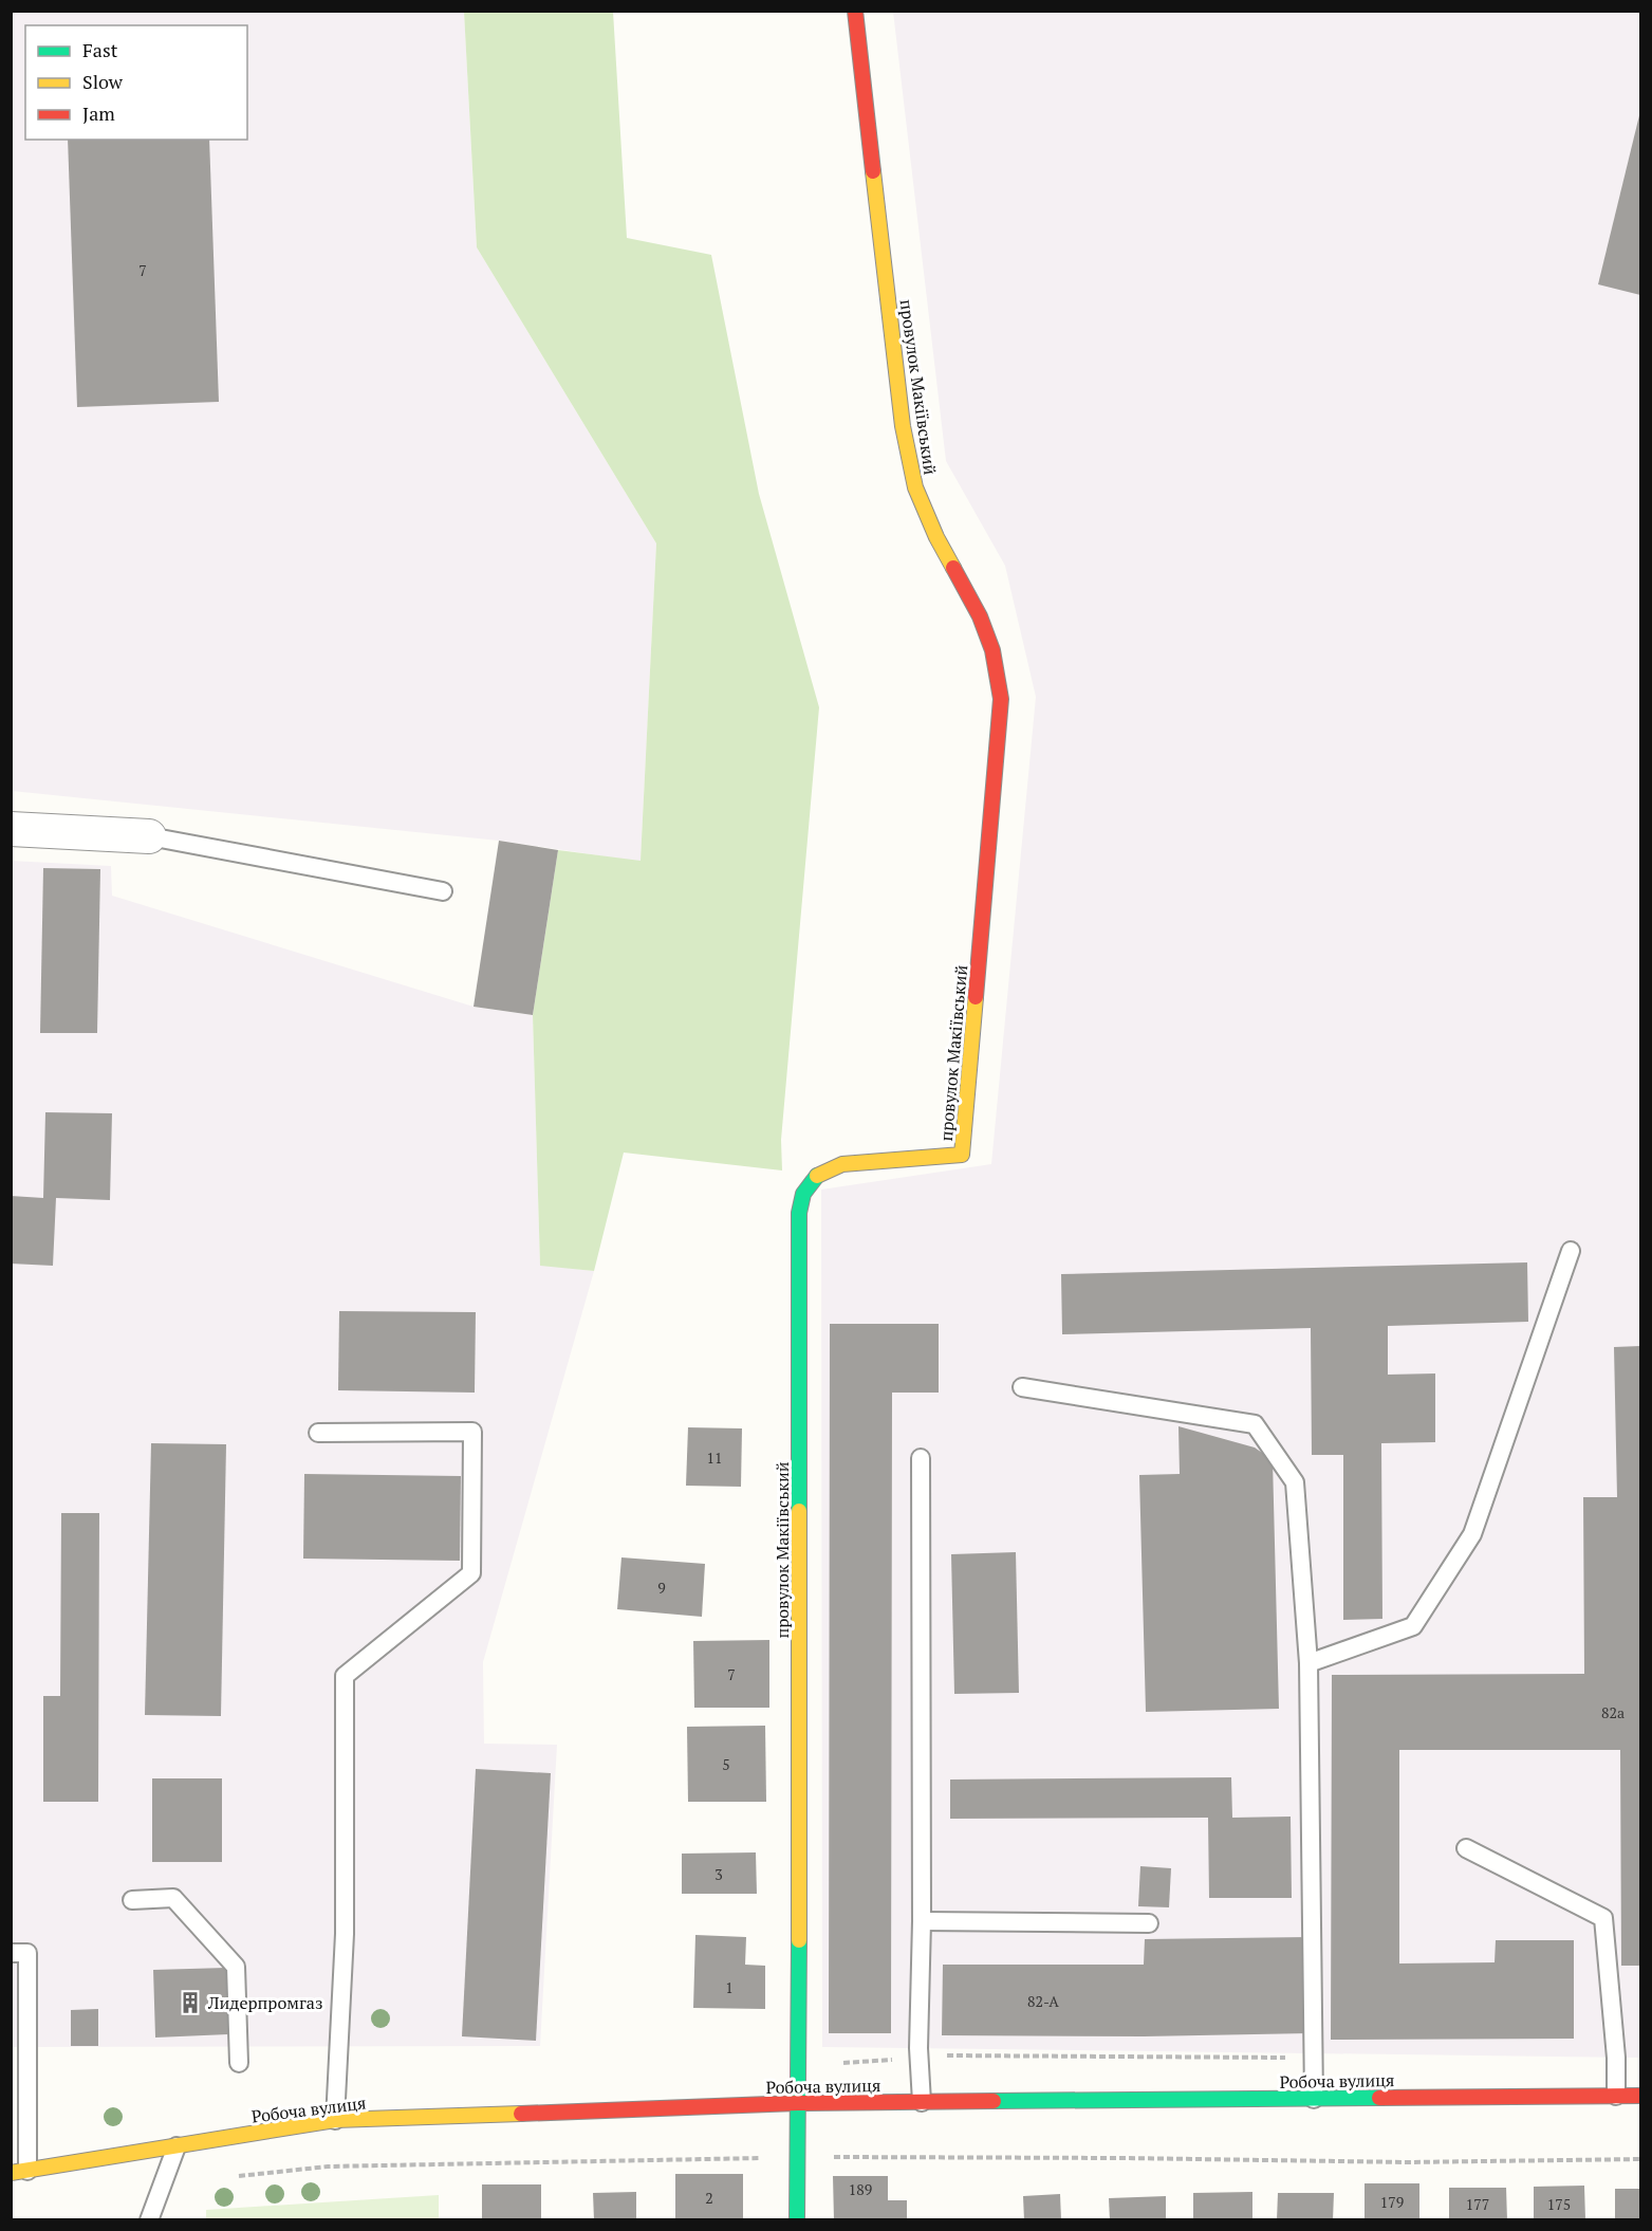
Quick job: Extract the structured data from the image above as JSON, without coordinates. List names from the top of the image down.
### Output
{
  "streets": {
    "street": ["провулок Макіївський", "Робоча вулиця"]
  },
  "crossings": [
    ["провулок Макіївський", "Робоча вулиця"]
  ],
  "places": {
    "building": ["Лидерпромгаз"]
  },
  "house_numbers": [
    "7",
    "11",
    "9",
    "7",
    "82а",
    "5",
    "3",
    "1",
    "82-А",
    "189",
    "2",
    "179",
    "177",
    "175"
  ],
  "legend": ["Fast", "Slow", "Jam"]
}
